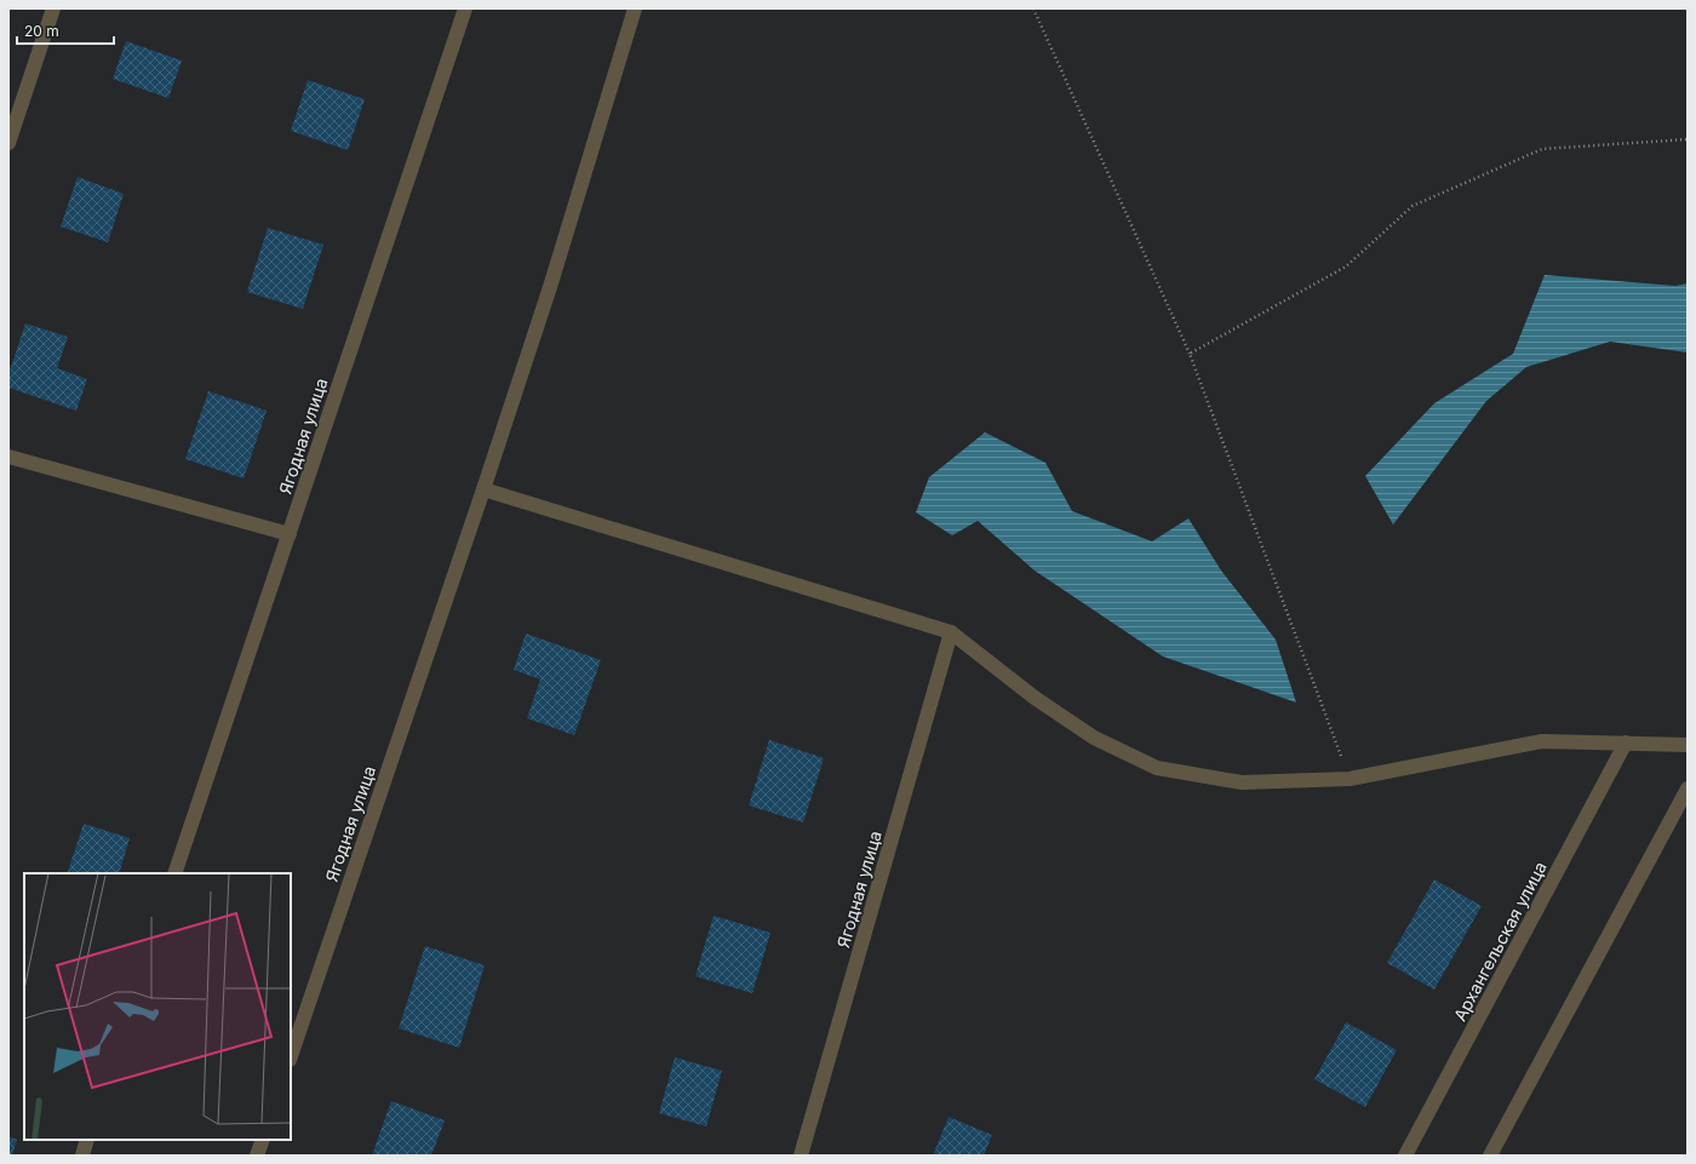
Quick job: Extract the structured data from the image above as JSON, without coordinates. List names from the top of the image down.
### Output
{
  "streets": {
    "street": ["Ягодная улица", "Архангельская улица"]
  },
  "scale_bar": "20 m"
}
